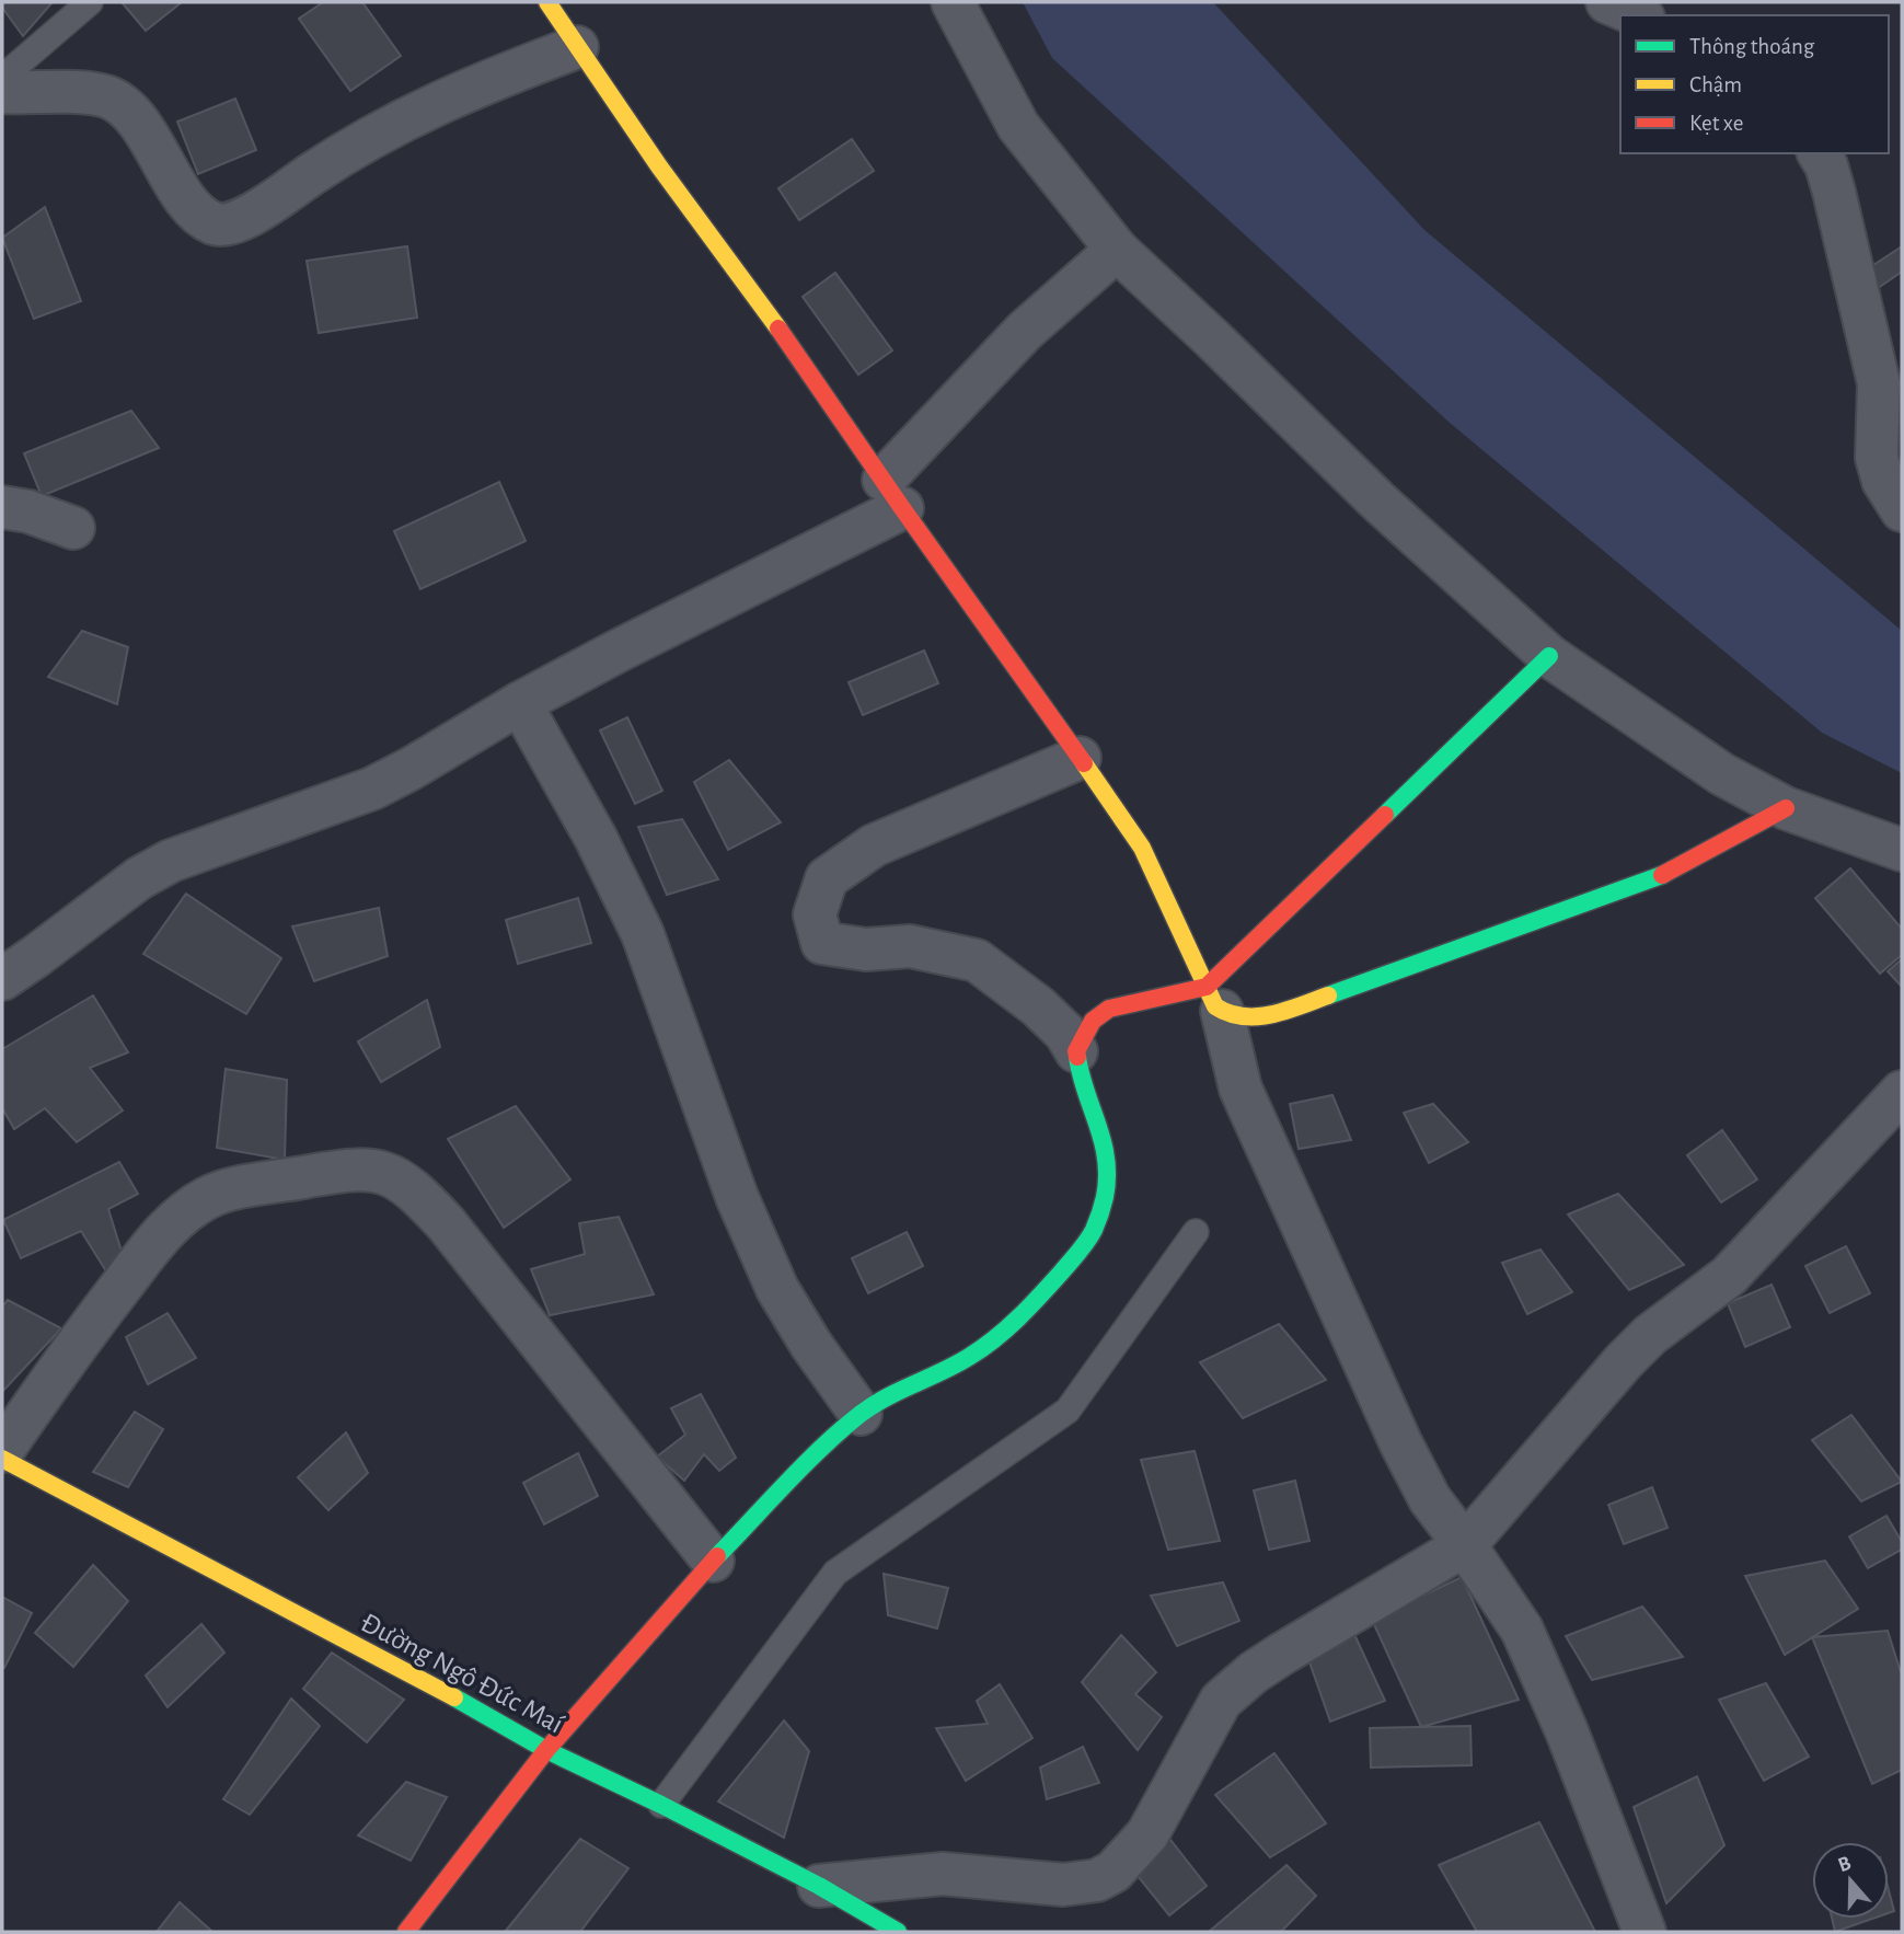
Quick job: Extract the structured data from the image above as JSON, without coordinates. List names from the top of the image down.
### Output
{
  "streets": {
    "street": ["Đường Ngô Đức Maí"]
  },
  "legend": ["Thông thoáng", "Chậm", "Kẹt xe"],
  "north": "top"
}
